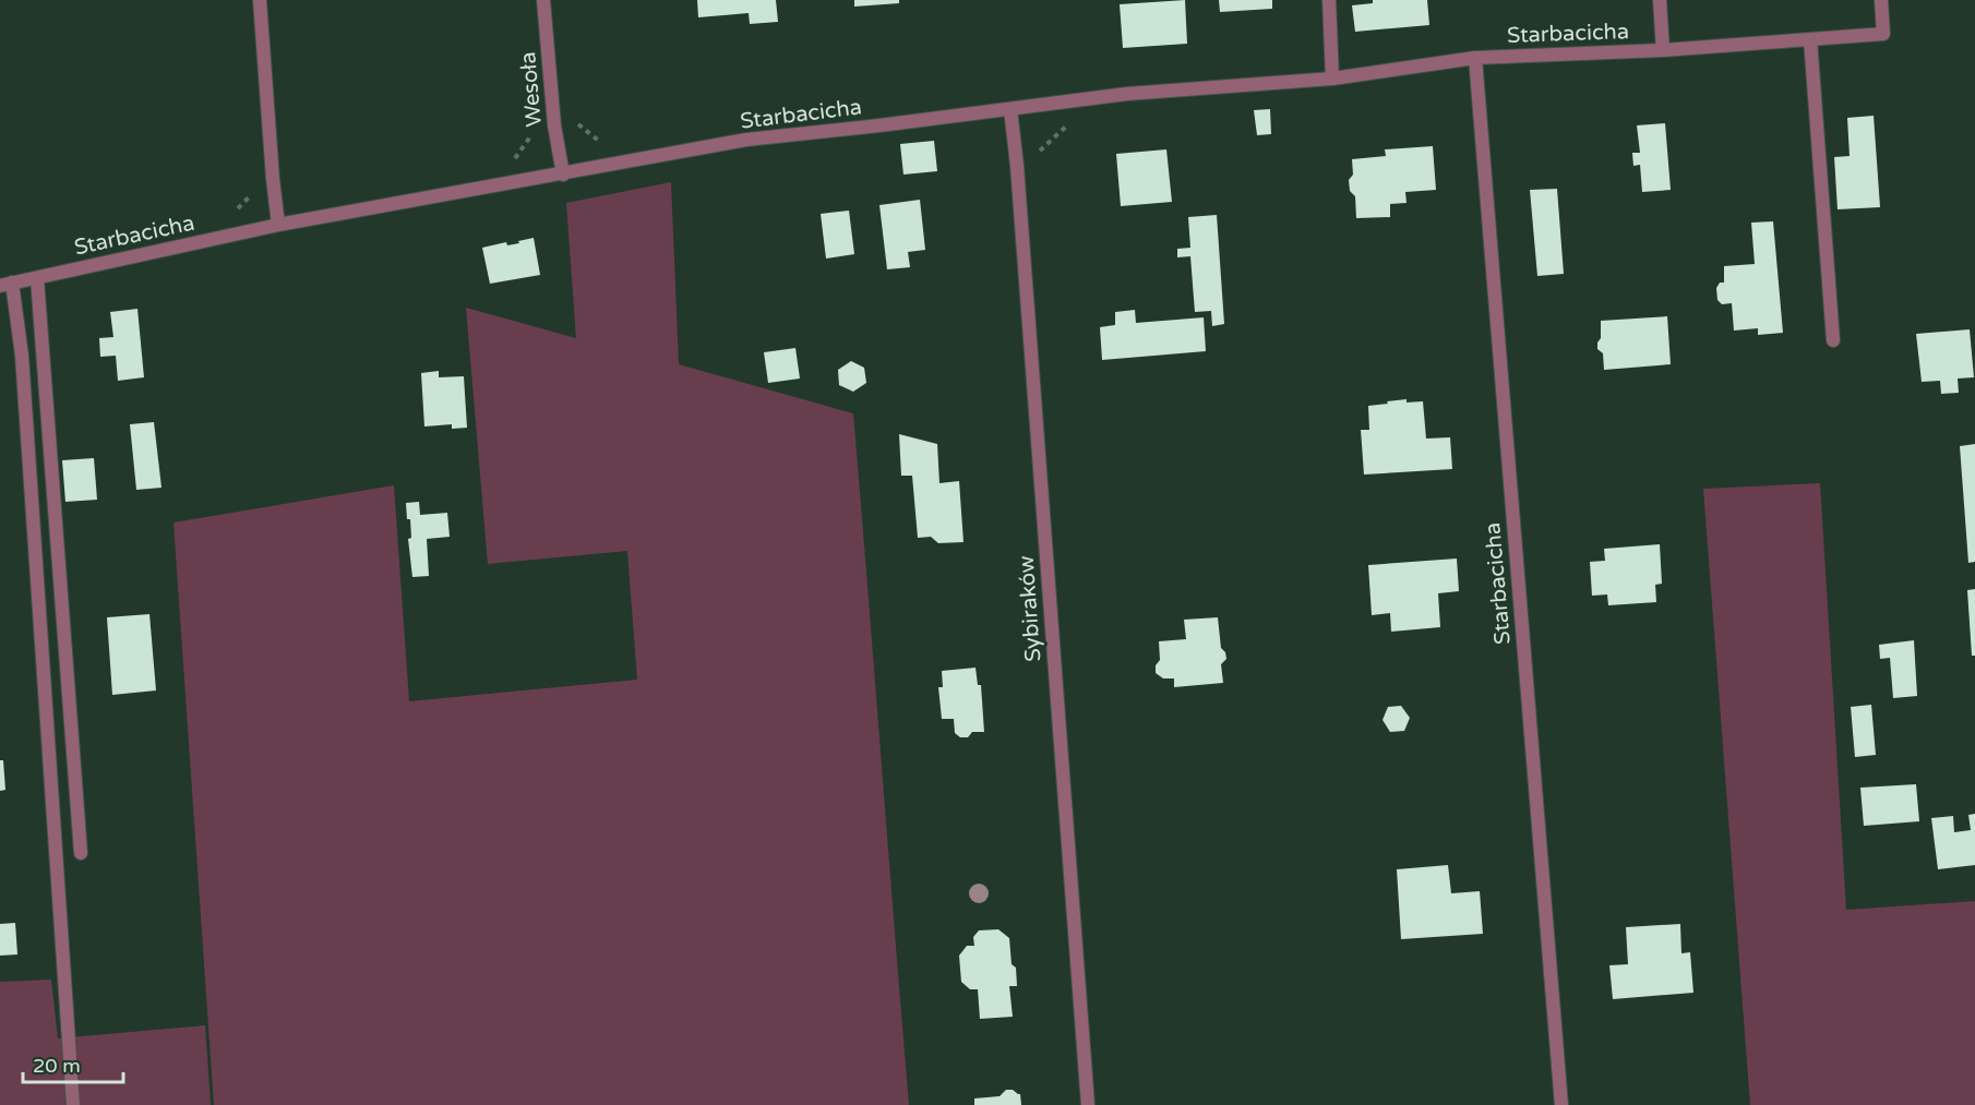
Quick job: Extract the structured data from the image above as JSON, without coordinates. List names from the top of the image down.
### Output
{
  "streets": {
    "street": ["Starbacicha", "Wesoła", "Sybiraków"]
  },
  "crossings": [
    ["Starbacicha", "Wesoła"],
    ["Starbacicha", "Sybiraków"]
  ],
  "scale_bar": "20 m"
}
